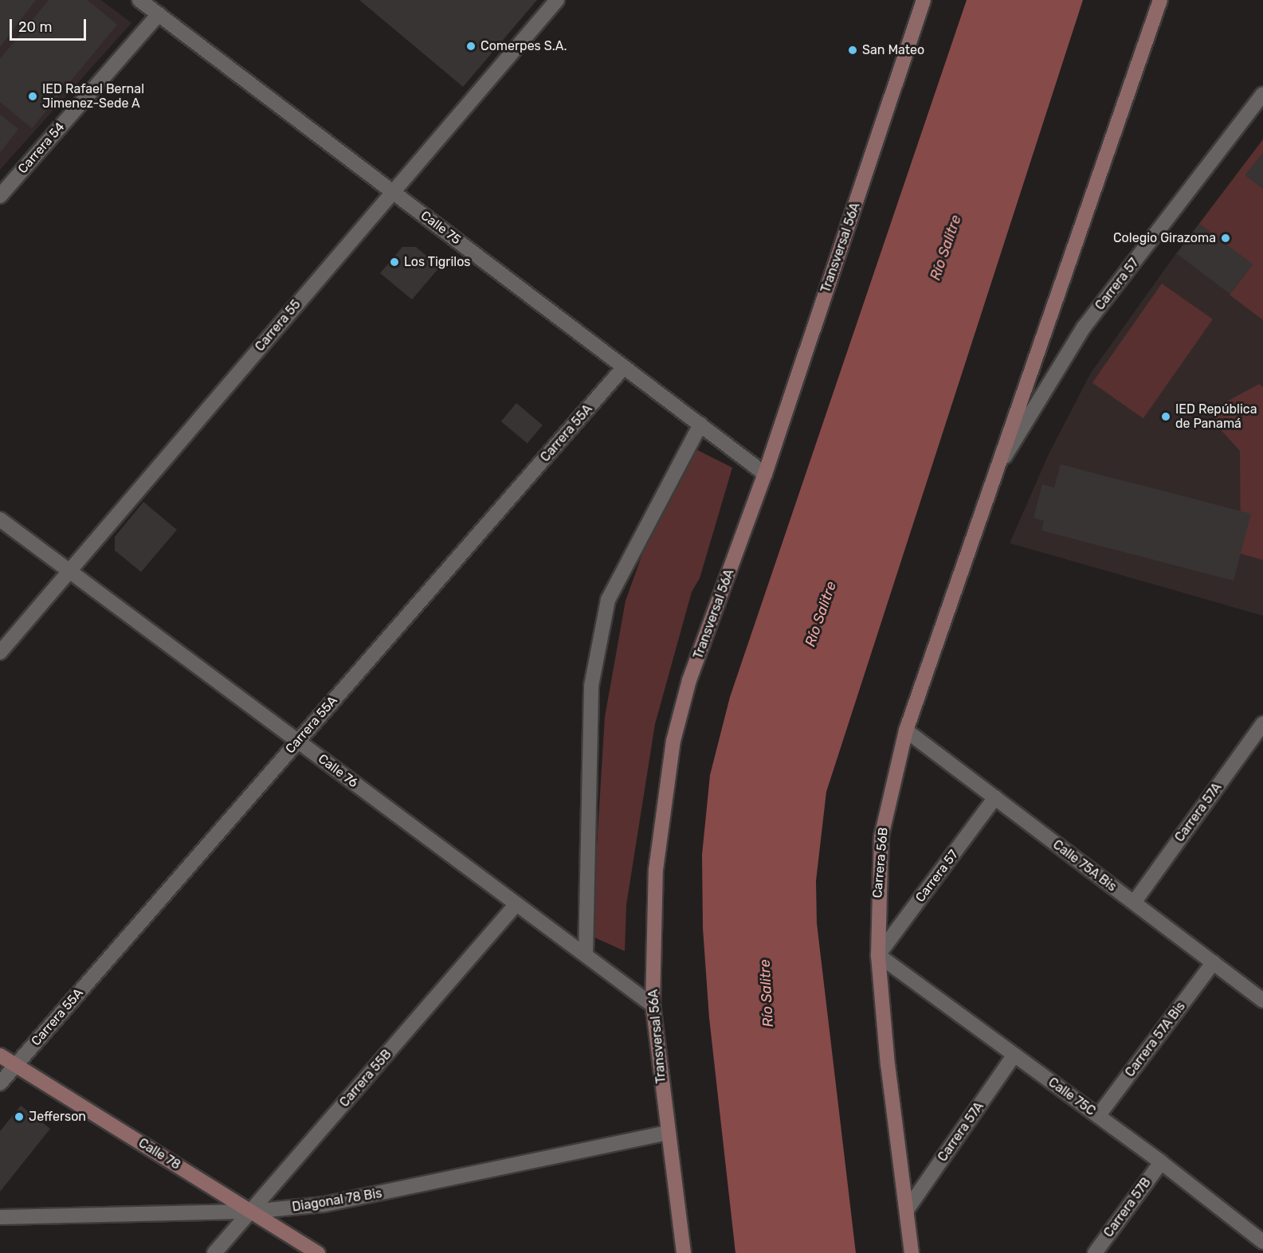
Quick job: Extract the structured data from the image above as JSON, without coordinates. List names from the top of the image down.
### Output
{
  "streets": {
    "main road": ["Transversal 56A", "Carrera 56B", "Calle 78"],
    "street": [
      "Carrera 54",
      "Calle 75",
      "Carrera 57",
      "Carrera 55",
      "Carrera 55A",
      "Calle 76",
      "Carrera 57A",
      "Calle 75A Bis",
      "Carrera 57A Bis",
      "Carrera 55B",
      "Calle 75C",
      "Diagonal 78 Bis",
      "Carrera 57B"
    ]
  },
  "crossings": [
    ["Carrera 54", "Calle 75"],
    ["Calle 75", "Transversal 56A"],
    ["Calle 75", "Carrera 55"],
    ["Calle 75", "Carrera 55A"],
    ["Transversal 56A", "Calle 76"],
    ["Transversal 56A", "Diagonal 78 Bis"],
    ["Carrera 57", "Carrera 56B"],
    ["Carrera 57", "Calle 75A Bis"],
    ["Carrera 57", "Calle 75C"],
    ["Carrera 55", "Calle 76"],
    ["Carrera 55A", "Calle 76"],
    ["Carrera 55A", "Calle 78"],
    ["Calle 76", "Carrera 55B"],
    ["Carrera 57A", "Carrera 56B"],
    ["Carrera 57A", "Calle 75A Bis"],
    ["Carrera 57A", "Calle 75C"],
    ["Carrera 56B", "Calle 75A Bis"],
    ["Carrera 56B", "Calle 75C"],
    ["Calle 75A Bis", "Carrera 57A Bis"],
    ["Carrera 57A Bis", "Calle 75C"],
    ["Carrera 55B", "Calle 78"],
    ["Carrera 55B", "Diagonal 78 Bis"],
    ["Calle 75C", "Carrera 57B"],
    ["Calle 78", "Diagonal 78 Bis"]
  ],
  "water": ["Río Salitre"],
  "places": [
    "Comerpes S.A.",
    "San Mateo",
    "IED Rafael Bernal Jimenez-Sede A",
    "Colegio Girazoma",
    "Los Tigrilos",
    "IED República de Panamá",
    "Jefferson"
  ],
  "scale_bar": "20 m"
}
